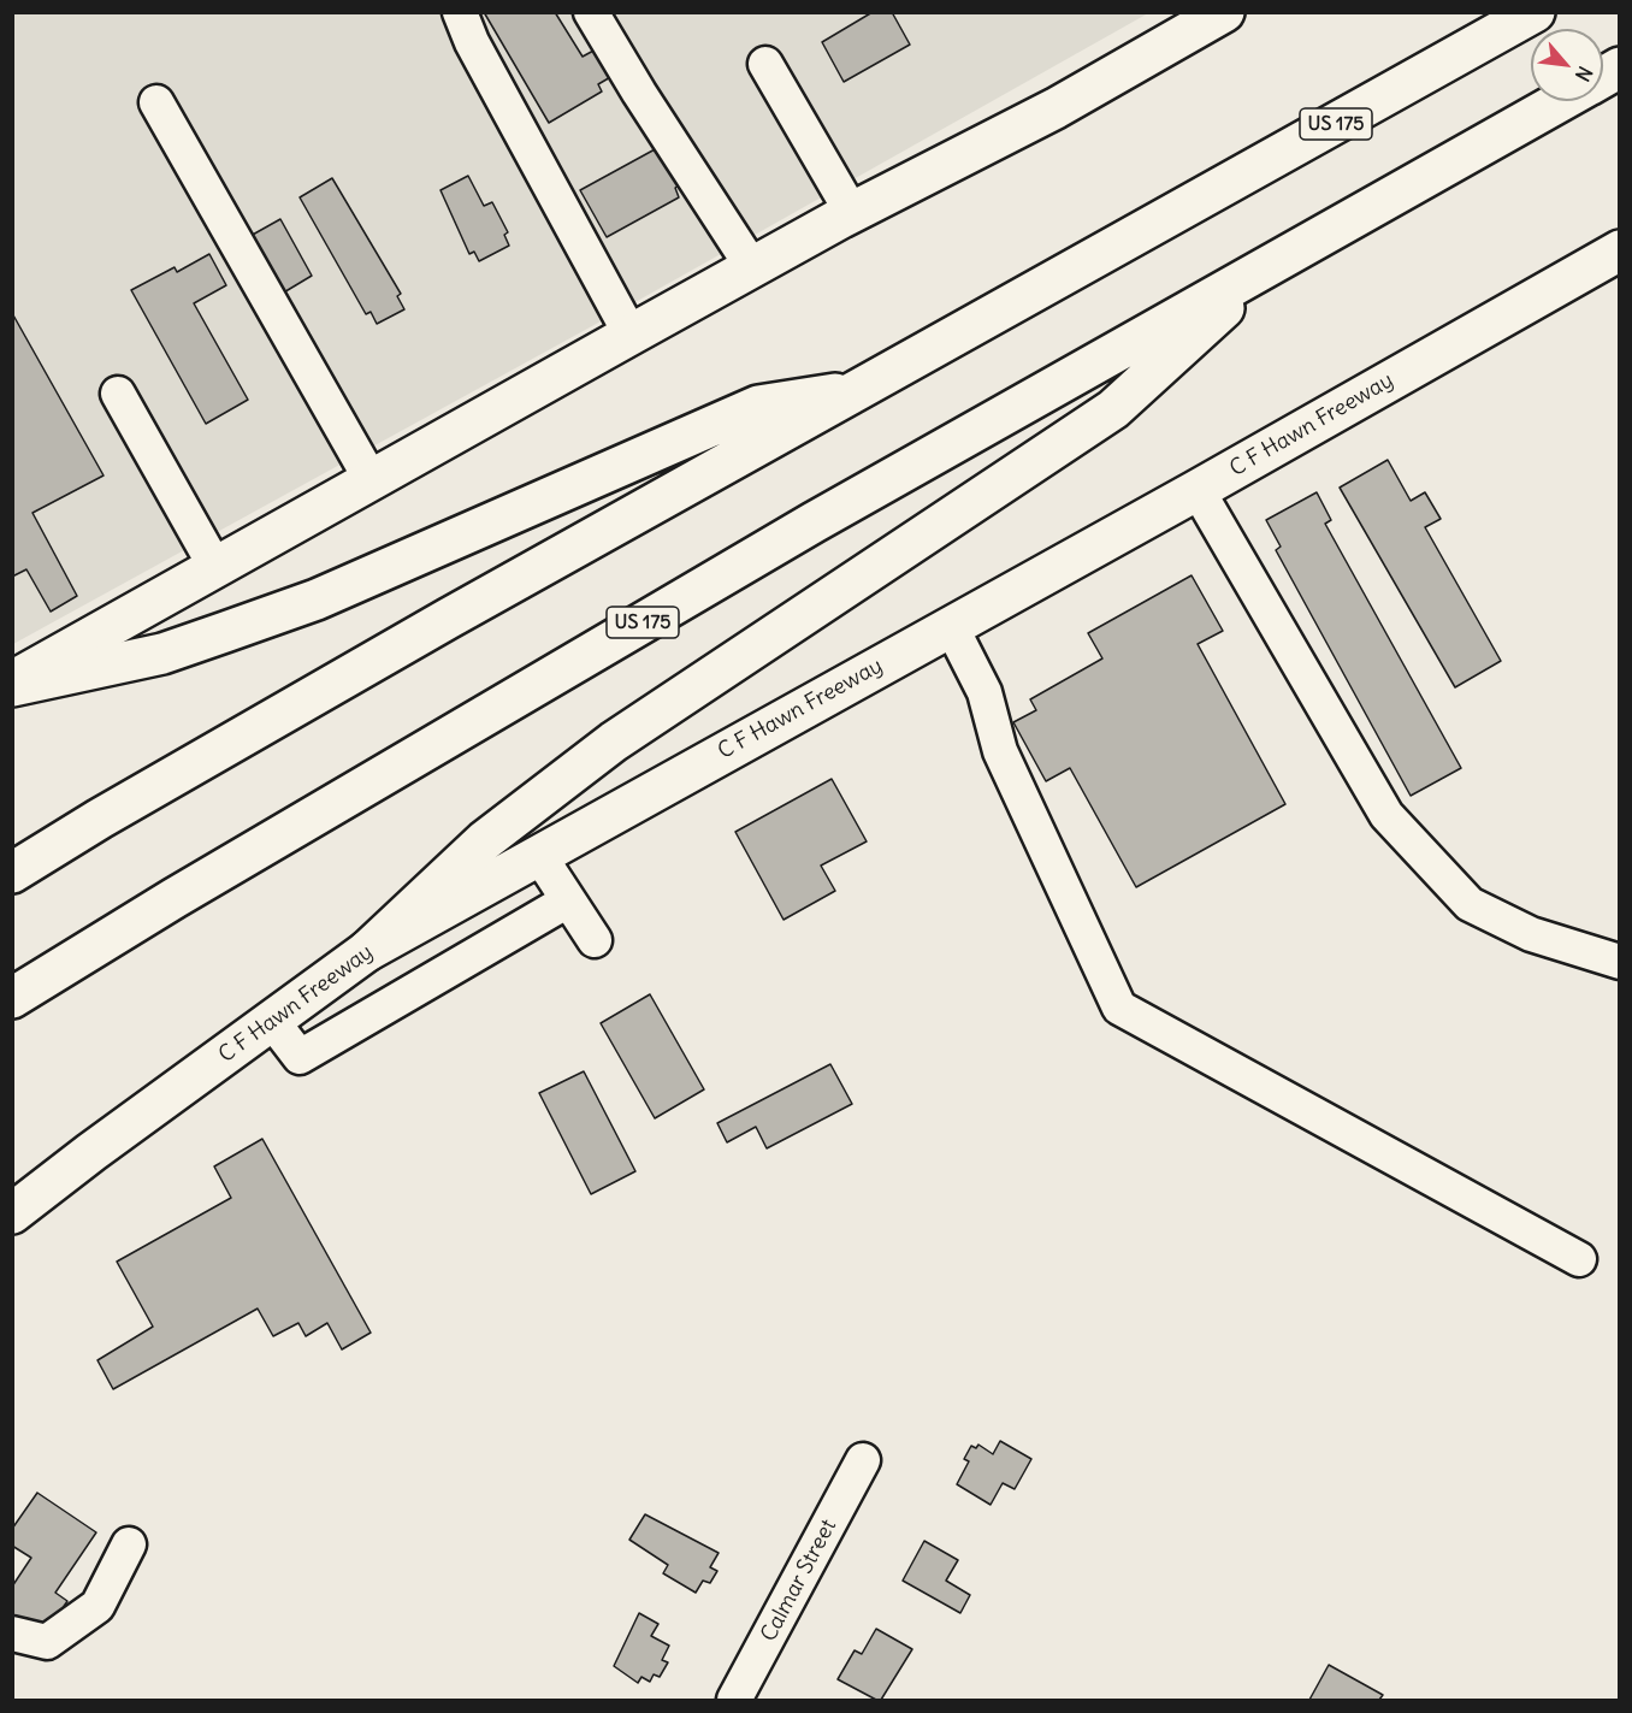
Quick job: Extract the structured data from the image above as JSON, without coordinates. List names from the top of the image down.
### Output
{
  "streets": {
    "main road": ["US 175", "C F Hawn Freeway"],
    "street": ["Calmar Street"]
  },
  "north": "bottom right"
}
